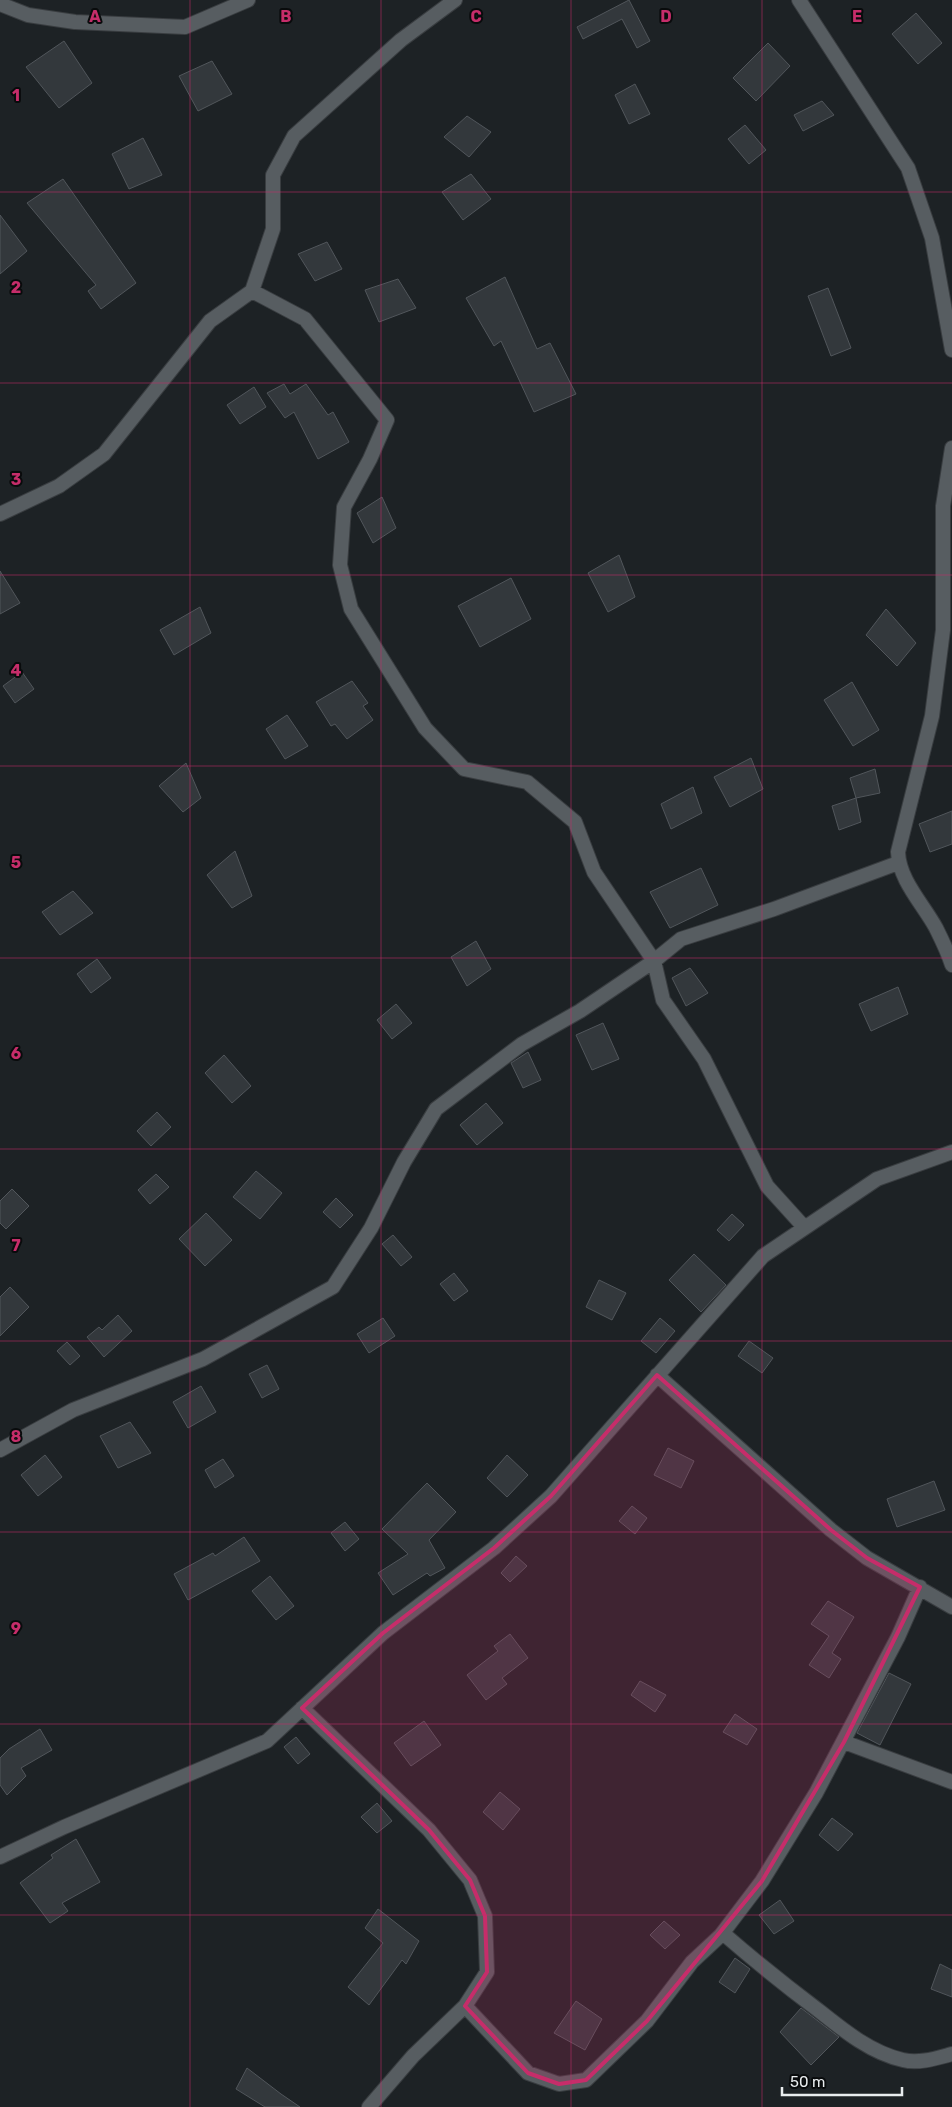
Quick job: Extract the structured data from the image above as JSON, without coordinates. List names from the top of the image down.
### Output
{
  "scale_bar": "50 m",
  "grid": {
    "columns": [
      "A",
      "B",
      "C",
      "D",
      "E"
    ],
    "rows": [
      "1",
      "2",
      "3",
      "4",
      "5",
      "6",
      "7",
      "8",
      "9"
    ]
  }
}
